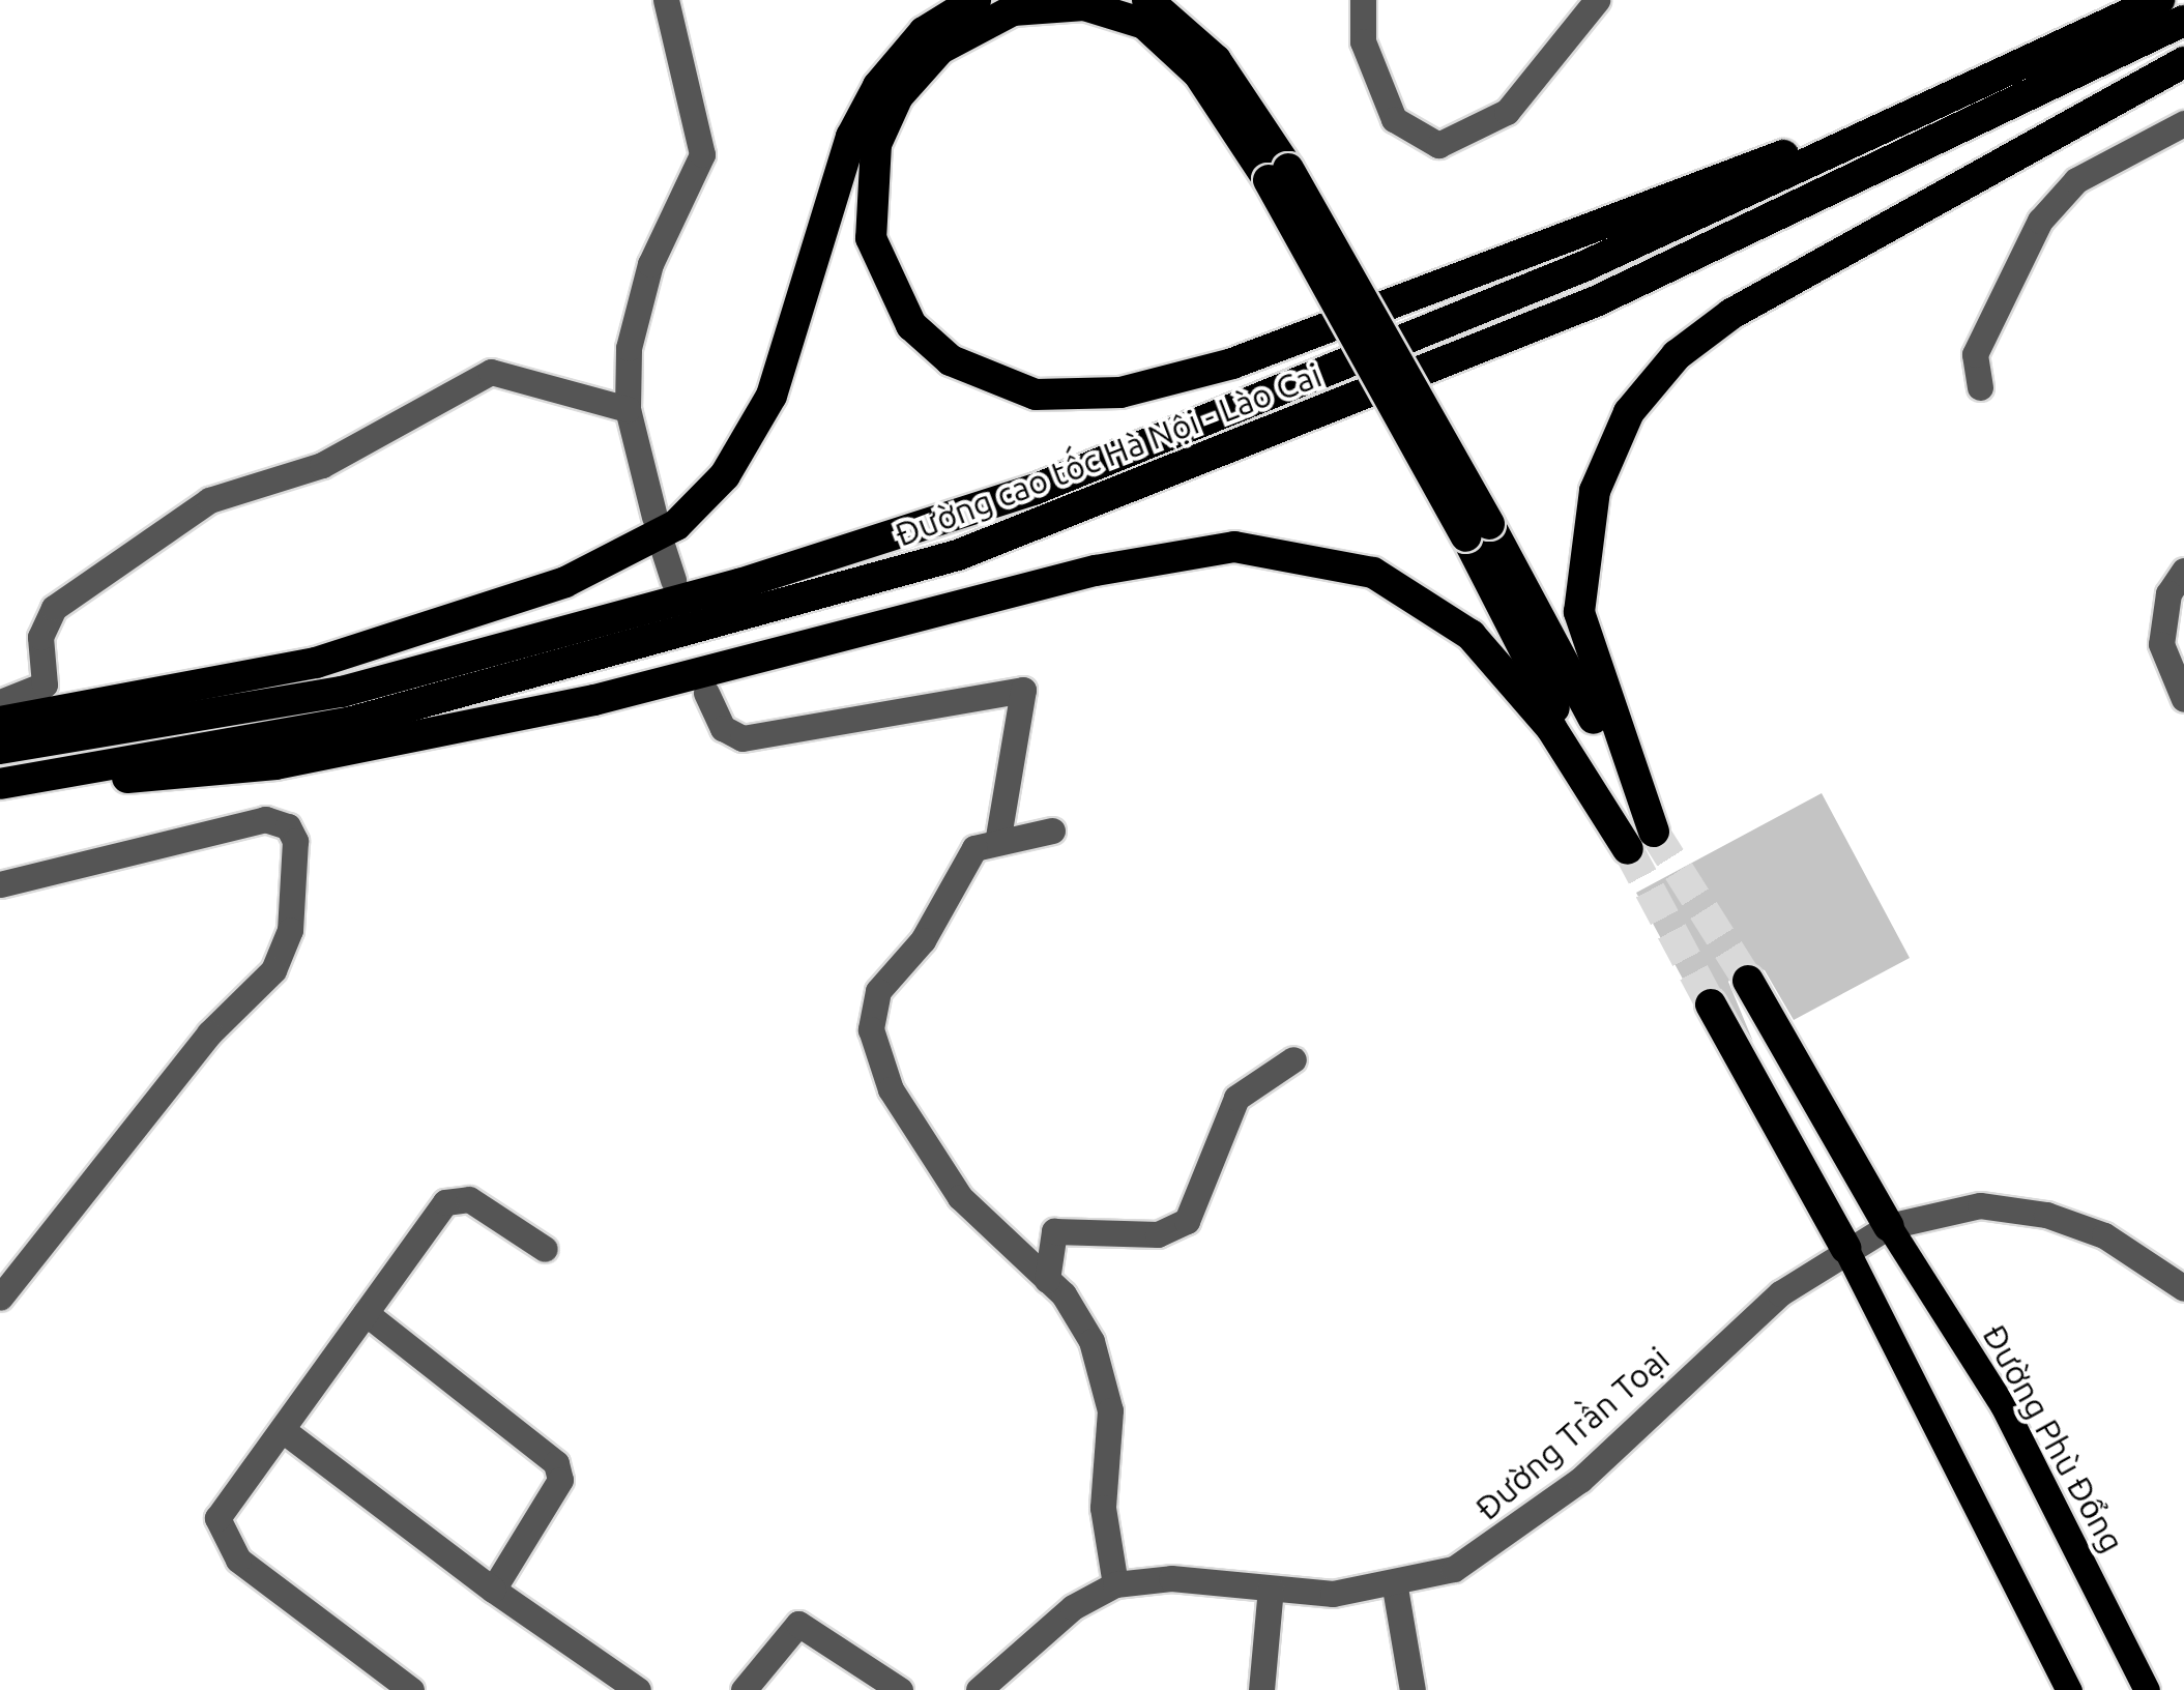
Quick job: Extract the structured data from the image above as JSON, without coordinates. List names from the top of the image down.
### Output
{
  "streets": {
    "highway": ["Đường cao tốc Hà Nội - Lào Cai"],
    "main road": ["Đường Phù Đổng"],
    "street": ["Đường Trần Toại"]
  },
  "crossings": [
    ["Đường Trần Toại", "Đường Phù Đổng"]
  ]
}
